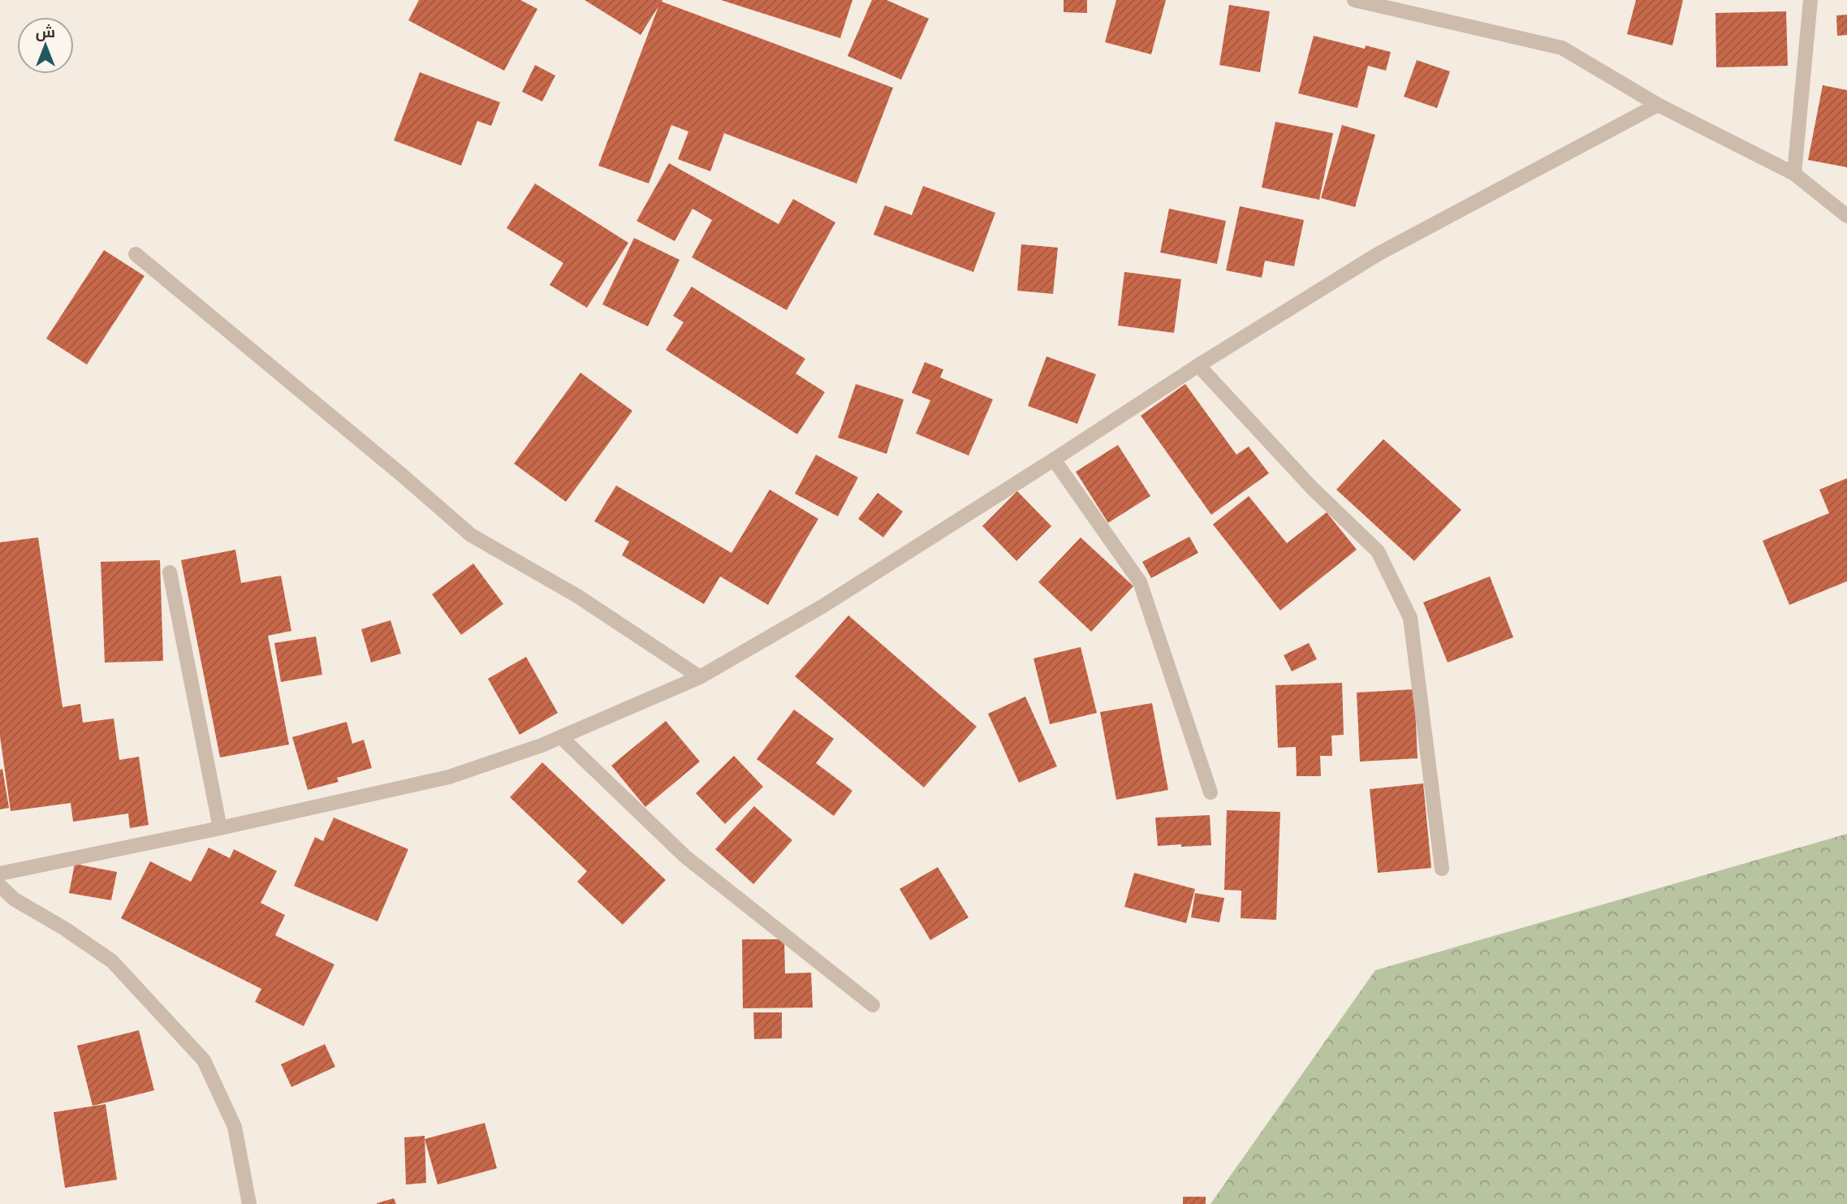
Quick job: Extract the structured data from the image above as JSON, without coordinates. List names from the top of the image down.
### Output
{
  "north": "top"
}
